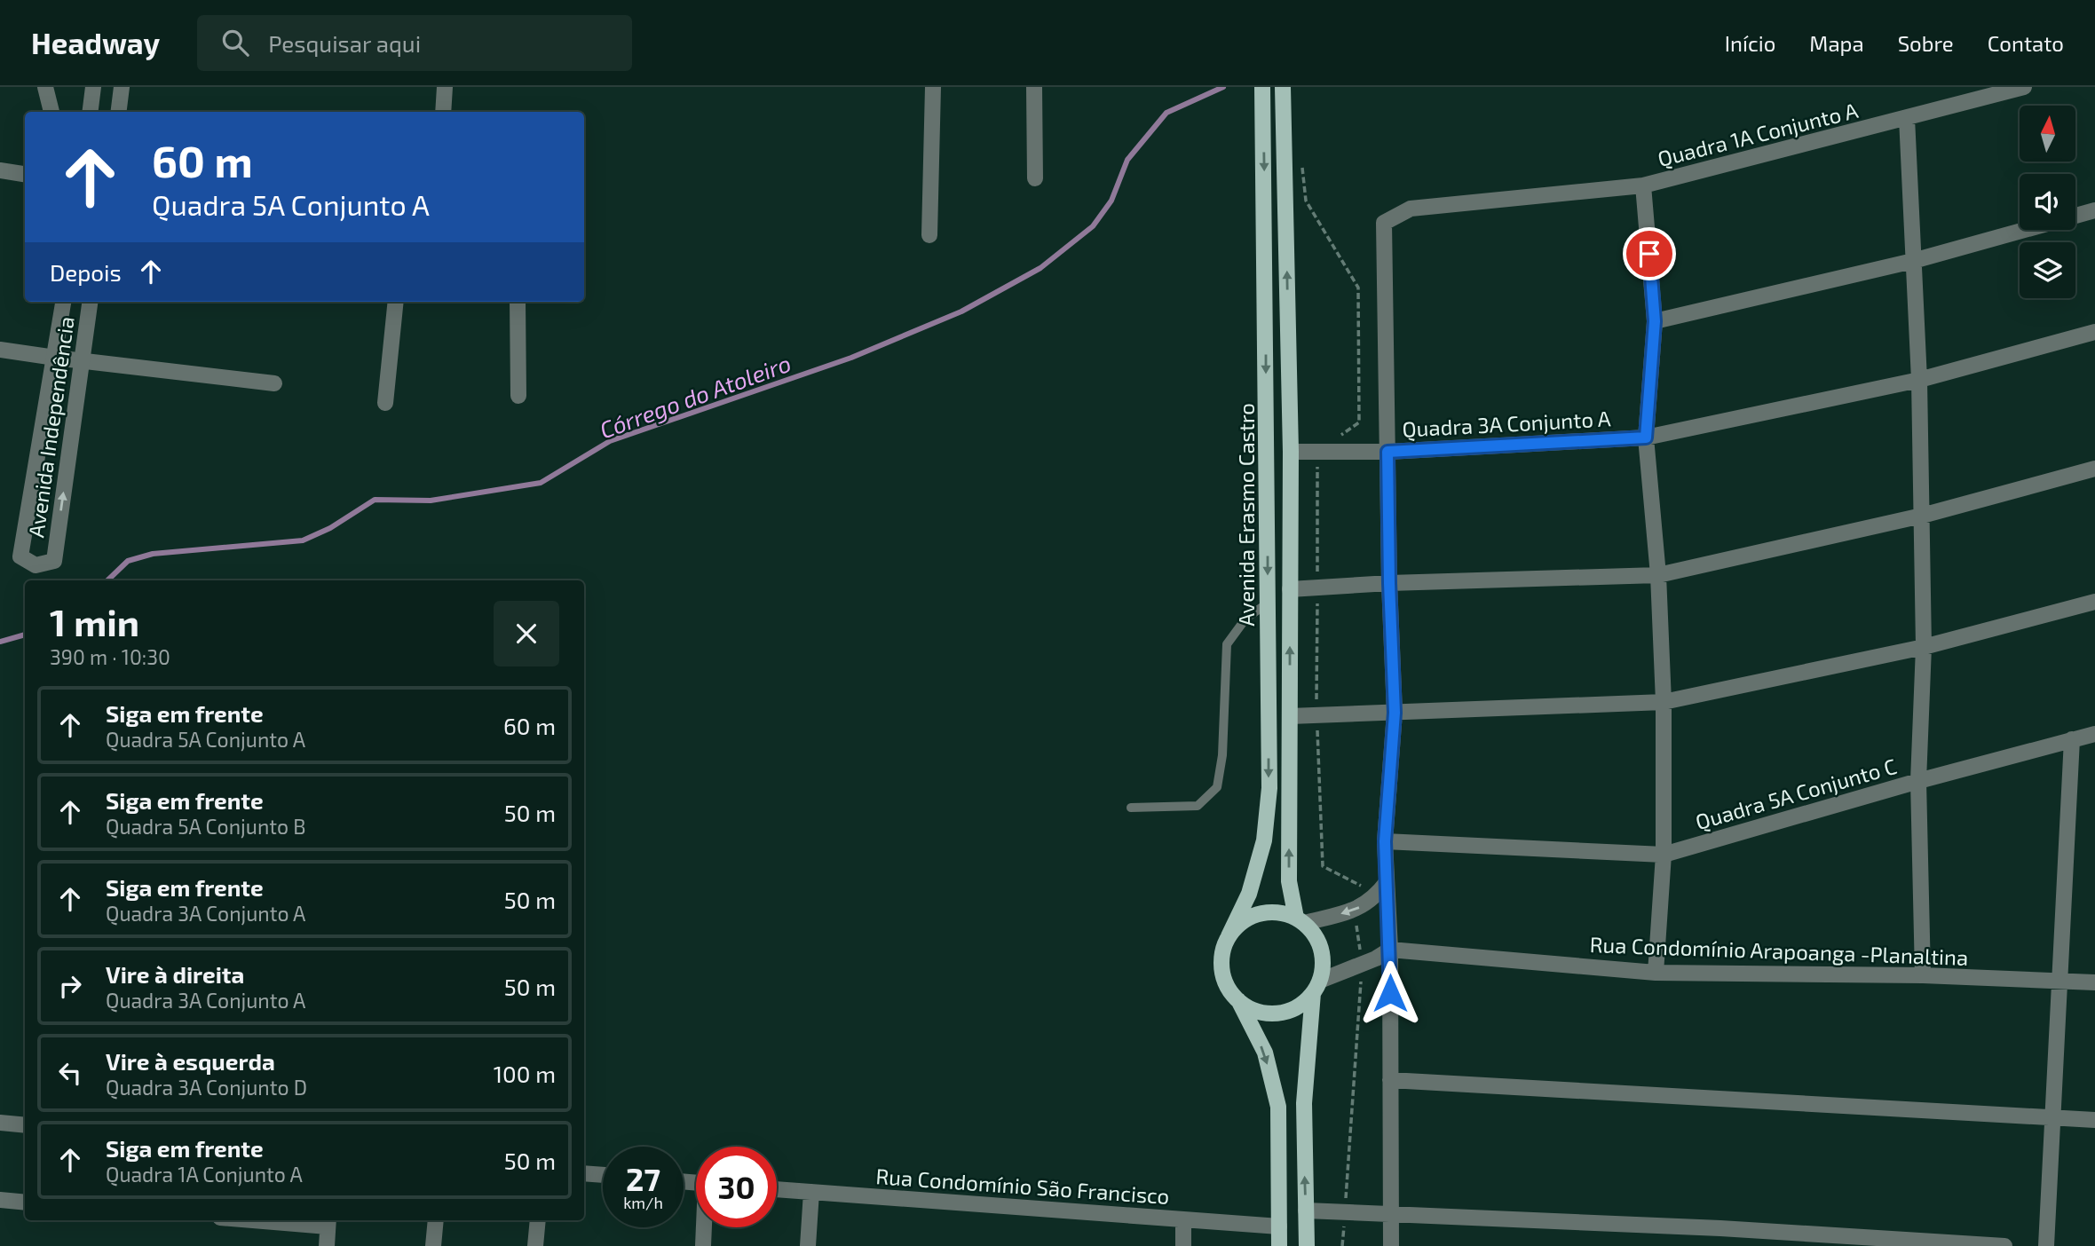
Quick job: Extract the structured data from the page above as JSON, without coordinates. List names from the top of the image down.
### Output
{
  "streets": {
    "main road": ["Avenida Erasmo Castro"],
    "street": [
      "Quadra 1A Conjunto A",
      "Quadra 3A Conjunto A",
      "Avenida Independência",
      "Quadra 5A Conjunto C",
      "Rua Condomínio Arapoanga -Planaltina",
      "Rua Condomínio São Francisco"
    ]
  },
  "crossings": [
    ["Quadra 1A Conjunto A", "Quadra 3A Conjunto A"],
    ["Quadra 1A Conjunto A", "Quadra 5A Conjunto C"],
    ["Quadra 1A Conjunto A", "Rua Condomínio Arapoanga -Planaltina"],
    ["Quadra 3A Conjunto A", "Quadra 5A Conjunto C"],
    ["Quadra 3A Conjunto A", "Rua Condomínio Arapoanga -Planaltina"]
  ],
  "water": ["Córrego do Atoleiro"],
  "north": "top",
  "page": {
    "header": "Headway",
    "search": "Pesquisar aqui",
    "nav": [
      "Início",
      "Mapa",
      "Sobre",
      "Contato"
    ],
    "turn": ["60 m", "Quadra 5A Conjunto A"],
    "then": "Depois",
    "heading": ["1 min", "390 m · 10:30"],
    "list": [
      {
        "name": "Siga em frente",
        "note": "Quadra 5A Conjunto A",
        "value": "60 m"
      },
      {
        "name": "Siga em frente",
        "note": "Quadra 5A Conjunto B",
        "value": "50 m"
      },
      {
        "name": "Siga em frente",
        "note": "Quadra 3A Conjunto A",
        "value": "50 m"
      },
      {
        "name": "Vire à direita",
        "note": "Quadra 3A Conjunto A",
        "value": "50 m"
      },
      {
        "name": "Vire à esquerda",
        "note": "Quadra 3A Conjunto D",
        "value": "100 m"
      },
      {
        "name": "Siga em frente",
        "note": "Quadra 1A Conjunto A",
        "value": "50 m"
      }
    ],
    "speed": "27 km/h",
    "limit": "30"
  }
}
